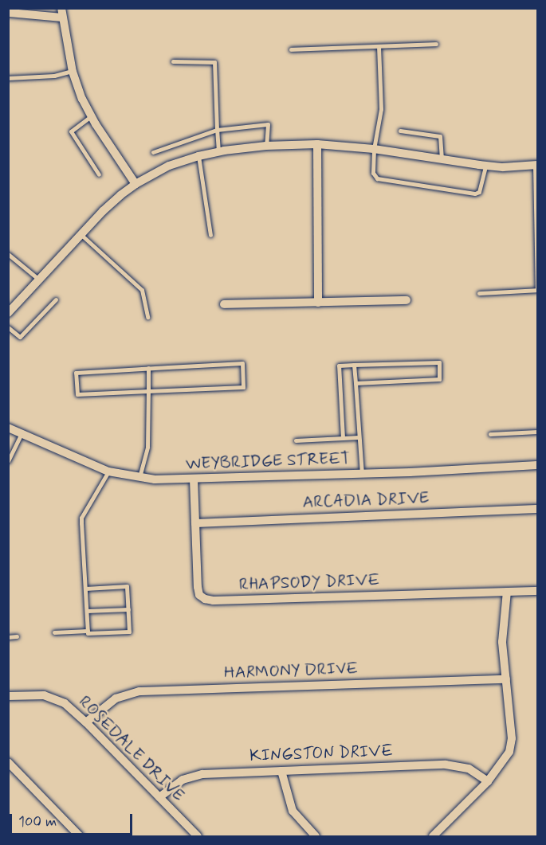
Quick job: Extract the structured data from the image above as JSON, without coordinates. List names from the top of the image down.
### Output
{
  "streets": {
    "street": [
      "WEYBRIDGE STREET",
      "ARCADIA DRIVE",
      "RHAPSODY DRIVE",
      "HARMONY DRIVE",
      "ROSEDALE DRIVE",
      "KINGSTON DRIVE"
    ]
  },
  "crossings": [
    ["WEYBRIDGE STREET", "RHAPSODY DRIVE"],
    ["ARCADIA DRIVE", "RHAPSODY DRIVE"],
    ["HARMONY DRIVE", "ROSEDALE DRIVE"],
    ["ROSEDALE DRIVE", "KINGSTON DRIVE"]
  ],
  "scale_bar": "100 m"
}
